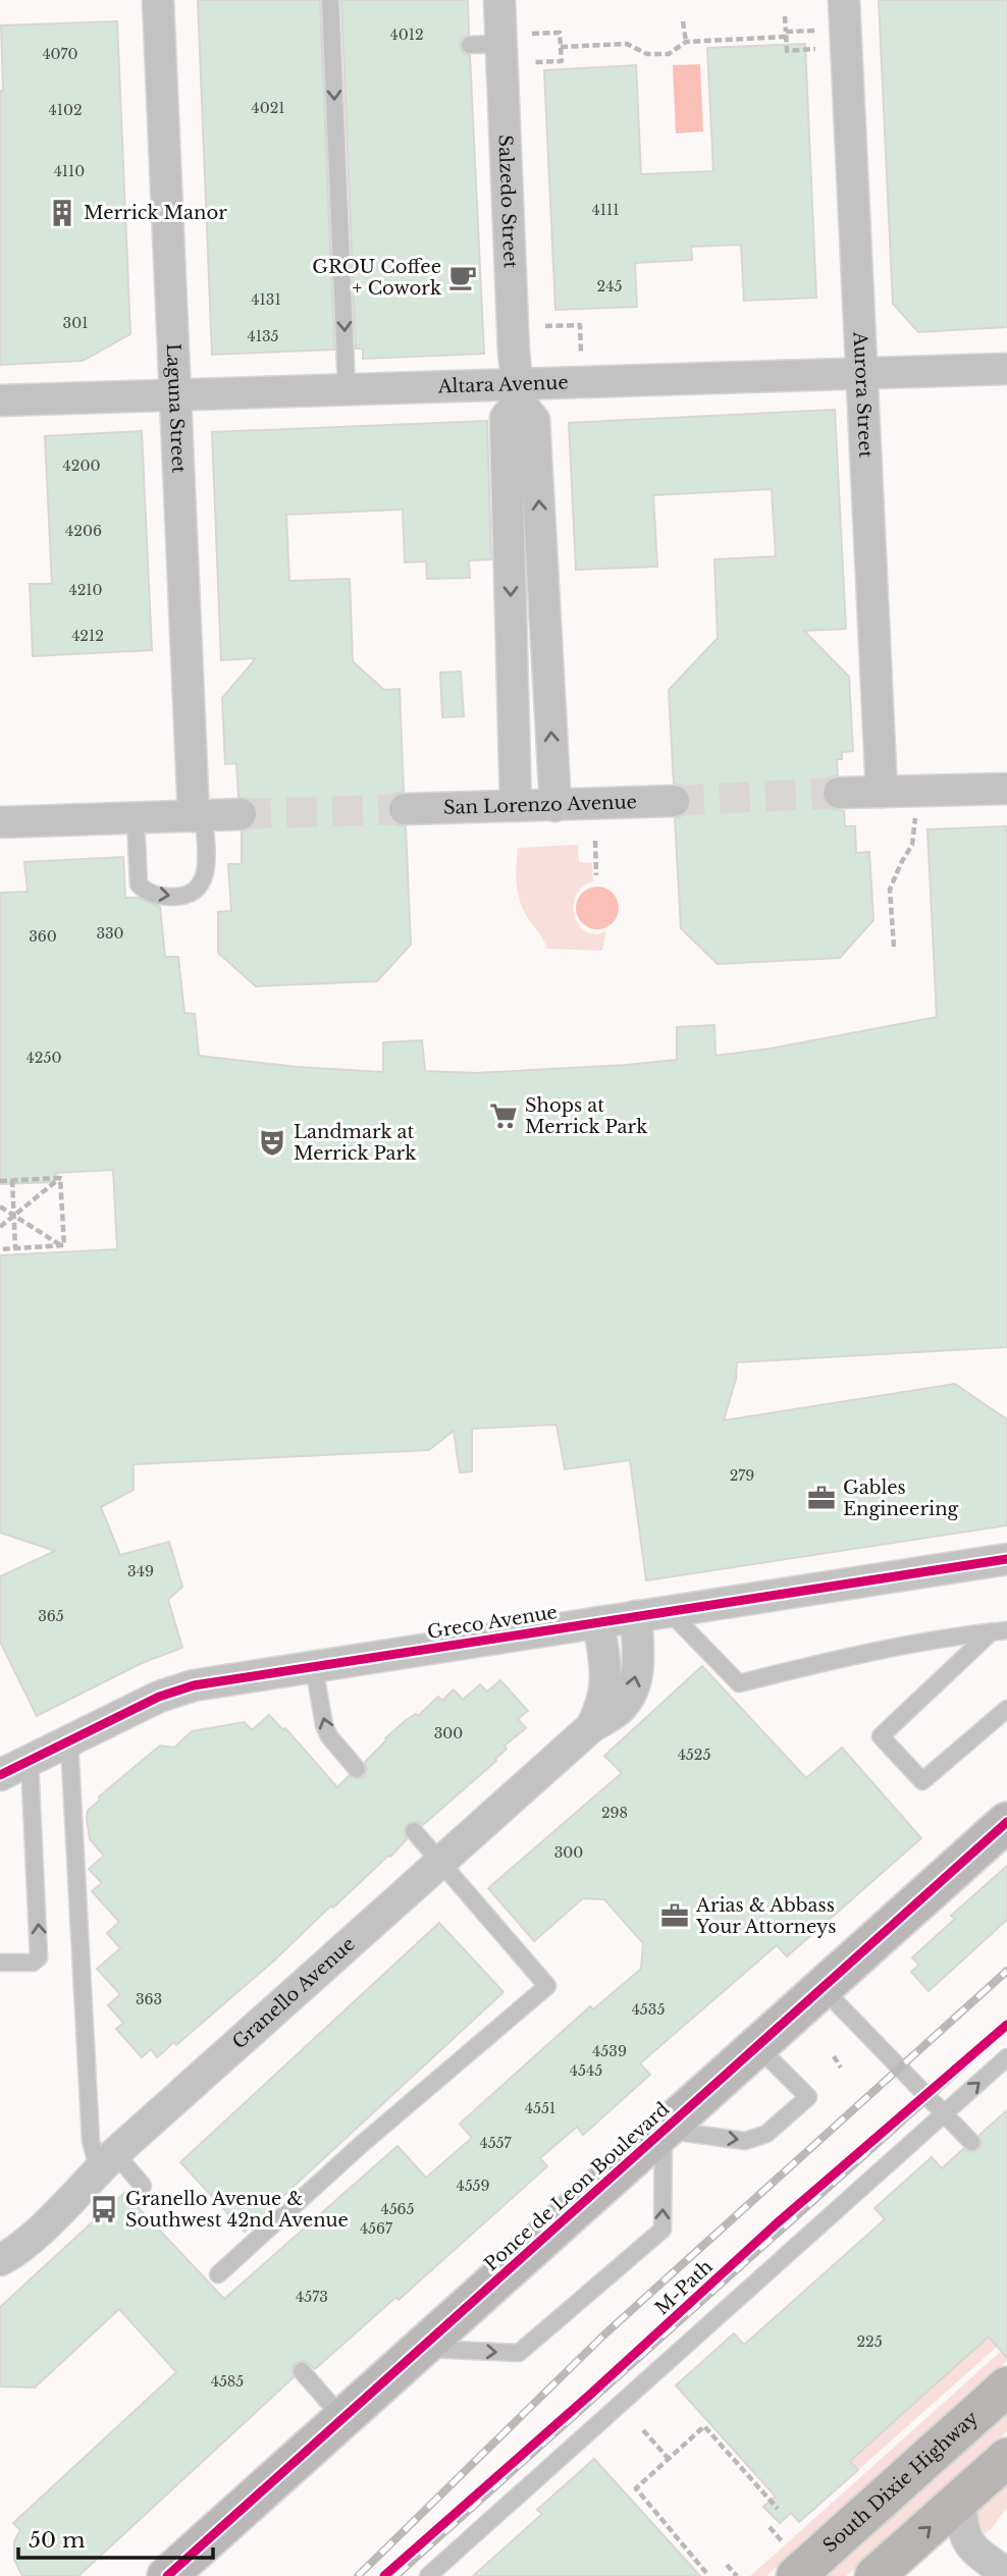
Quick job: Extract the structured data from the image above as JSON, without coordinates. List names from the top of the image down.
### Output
{
  "streets": {
    "highway": ["South Dixie Highway"],
    "street": [
      "Salzedo Street",
      "Altara Avenue",
      "Aurora Street",
      "Laguna Street",
      "San Lorenzo Avenue",
      "Greco Avenue",
      "Granello Avenue",
      "Ponce de Leon Boulevard"
    ],
    "cycle path": ["M-Path"]
  },
  "crossings": [
    ["Salzedo Street", "Altara Avenue"],
    ["Salzedo Street", "San Lorenzo Avenue"],
    ["Altara Avenue", "Aurora Street"],
    ["Altara Avenue", "Laguna Street"],
    ["Greco Avenue", "Granello Avenue"]
  ],
  "places": {
    "building": ["Merrick Manor"],
    "cafe": ["GROU Coffee + Cowork"],
    "supermarket": ["Shops at Merrick Park"],
    "theatre": ["Landmark at Merrick Park"],
    "office": ["Gables Engineering", "Arias & Abbass Your Attorneys"],
    "bus stop": ["Granello Avenue & Southwest 42nd Avenue"]
  },
  "house_numbers": [
    "4012",
    "4070",
    "4021",
    "4102",
    "4110",
    "4111",
    "245",
    "4131",
    "301",
    "4135",
    "4200",
    "4206",
    "4210",
    "4212",
    "330",
    "360",
    "4250",
    "279",
    "349",
    "365",
    "300",
    "4525",
    "298",
    "300",
    "363",
    "4535",
    "4539",
    "4545",
    "4551",
    "4557",
    "4559",
    "4565",
    "4567",
    "4573",
    "225",
    "4585"
  ],
  "scale_bar": "50 m"
}
